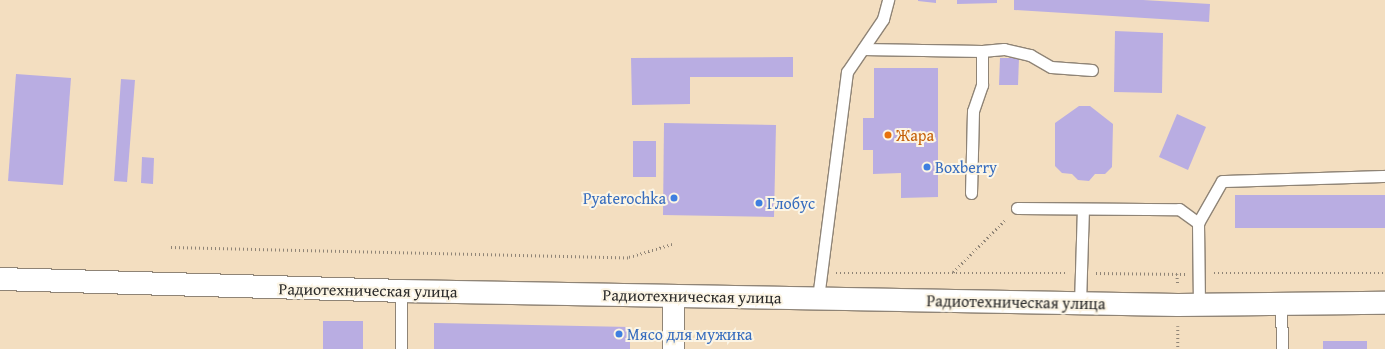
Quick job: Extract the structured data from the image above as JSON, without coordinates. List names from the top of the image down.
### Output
{
  "streets": {
    "street": ["Радиотехническая улица"]
  },
  "places": [
    "Жара",
    "Boxberry",
    "Pyaterochka",
    "Глобус",
    "Мясо для мужика"
  ]
}
